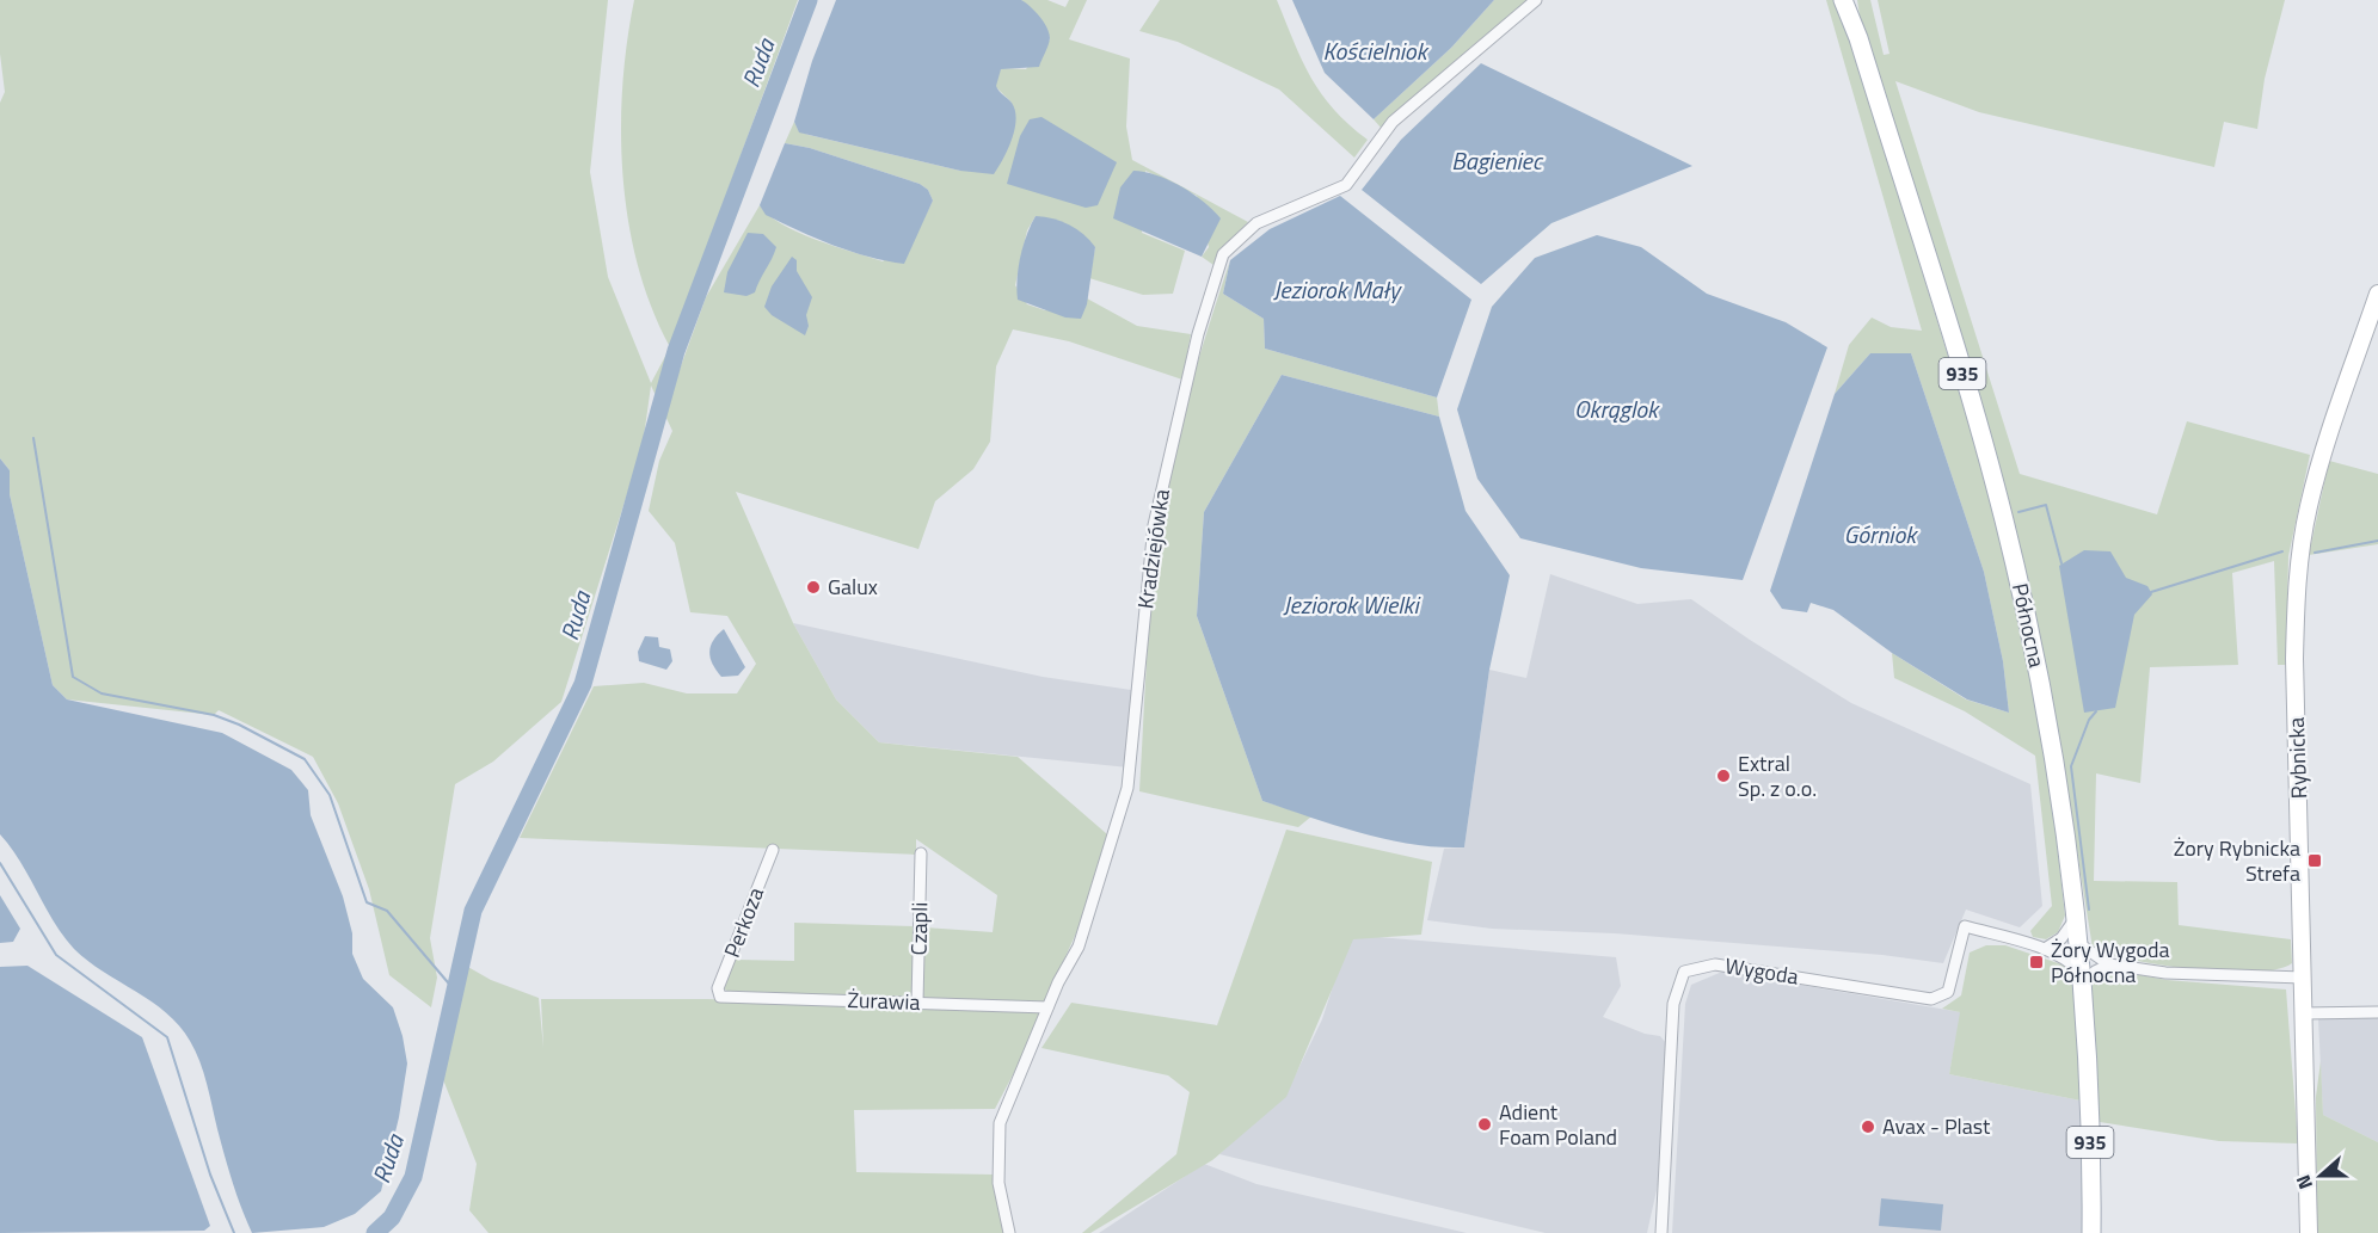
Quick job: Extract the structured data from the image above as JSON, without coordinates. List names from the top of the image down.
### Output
{
  "streets": {
    "main road": ["935", "Północna"],
    "street": [
      "Kradziejówka",
      "Rybnicka",
      "Perkoza",
      "Czapli",
      "Wygoda",
      "Żurawia"
    ]
  },
  "crossings": [
    ["Kradziejówka", "Żurawia"],
    ["Północna", "Wygoda"],
    ["Perkoza", "Żurawia"],
    ["Czapli", "Żurawia"]
  ],
  "water": [
    "Kościelniok",
    "Ruda",
    "Bagieniec",
    "Jeziorok Mały",
    "Okrąglok",
    "Górniok",
    "Jeziorok Wielki"
  ],
  "places": {
    "other": [
      "Galux",
      "Extral Sp. z o.o.",
      "Adient Foam Poland",
      "Avax - Plast"
    ],
    "transit": ["Żory Rybnicka Strefa", "Żory Wygoda Północna"]
  },
  "north": "left"
}
